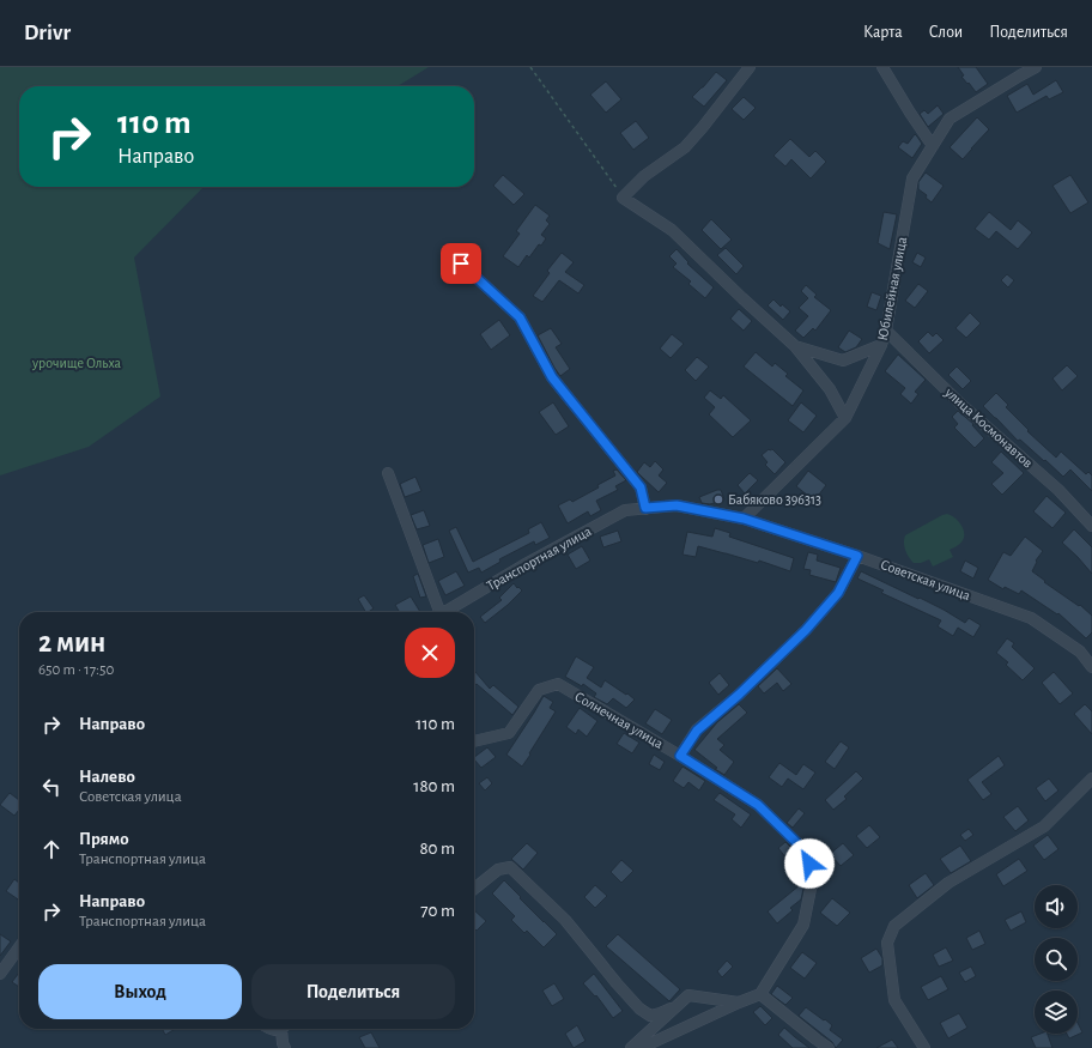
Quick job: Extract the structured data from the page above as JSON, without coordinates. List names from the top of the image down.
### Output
{
  "streets": {
    "street": [
      "Юбилейная улица",
      "улица Космонавтов",
      "Транспортная улица",
      "Советская улица",
      "Солнечная улица"
    ]
  },
  "crossings": [
    ["Юбилейная улица", "улица Космонавтов"],
    ["Юбилейная улица", "Транспортная улица"],
    ["Юбилейная улица", "Советская улица"],
    ["Транспортная улица", "Советская улица"]
  ],
  "parks": ["урочище Ольха"],
  "places": ["Бабяково 396313"],
  "page": {
    "header": "Drivr",
    "nav": ["Карта", "Слои", "Поделиться"],
    "turn": ["110 m", "Направо"],
    "heading": ["2 мин", "650 m · 17:50"],
    "list": [
      {
        "name": "Направо",
        "value": "110 m"
      },
      {
        "name": "Налево",
        "note": "Советская улица",
        "value": "180 m"
      },
      {
        "name": "Прямо",
        "note": "Транспортная улица",
        "value": "80 m"
      },
      {
        "name": "Направо",
        "note": "Транспортная улица",
        "value": "70 m"
      }
    ],
    "buttons": ["Выход", "Поделиться"]
  }
}
